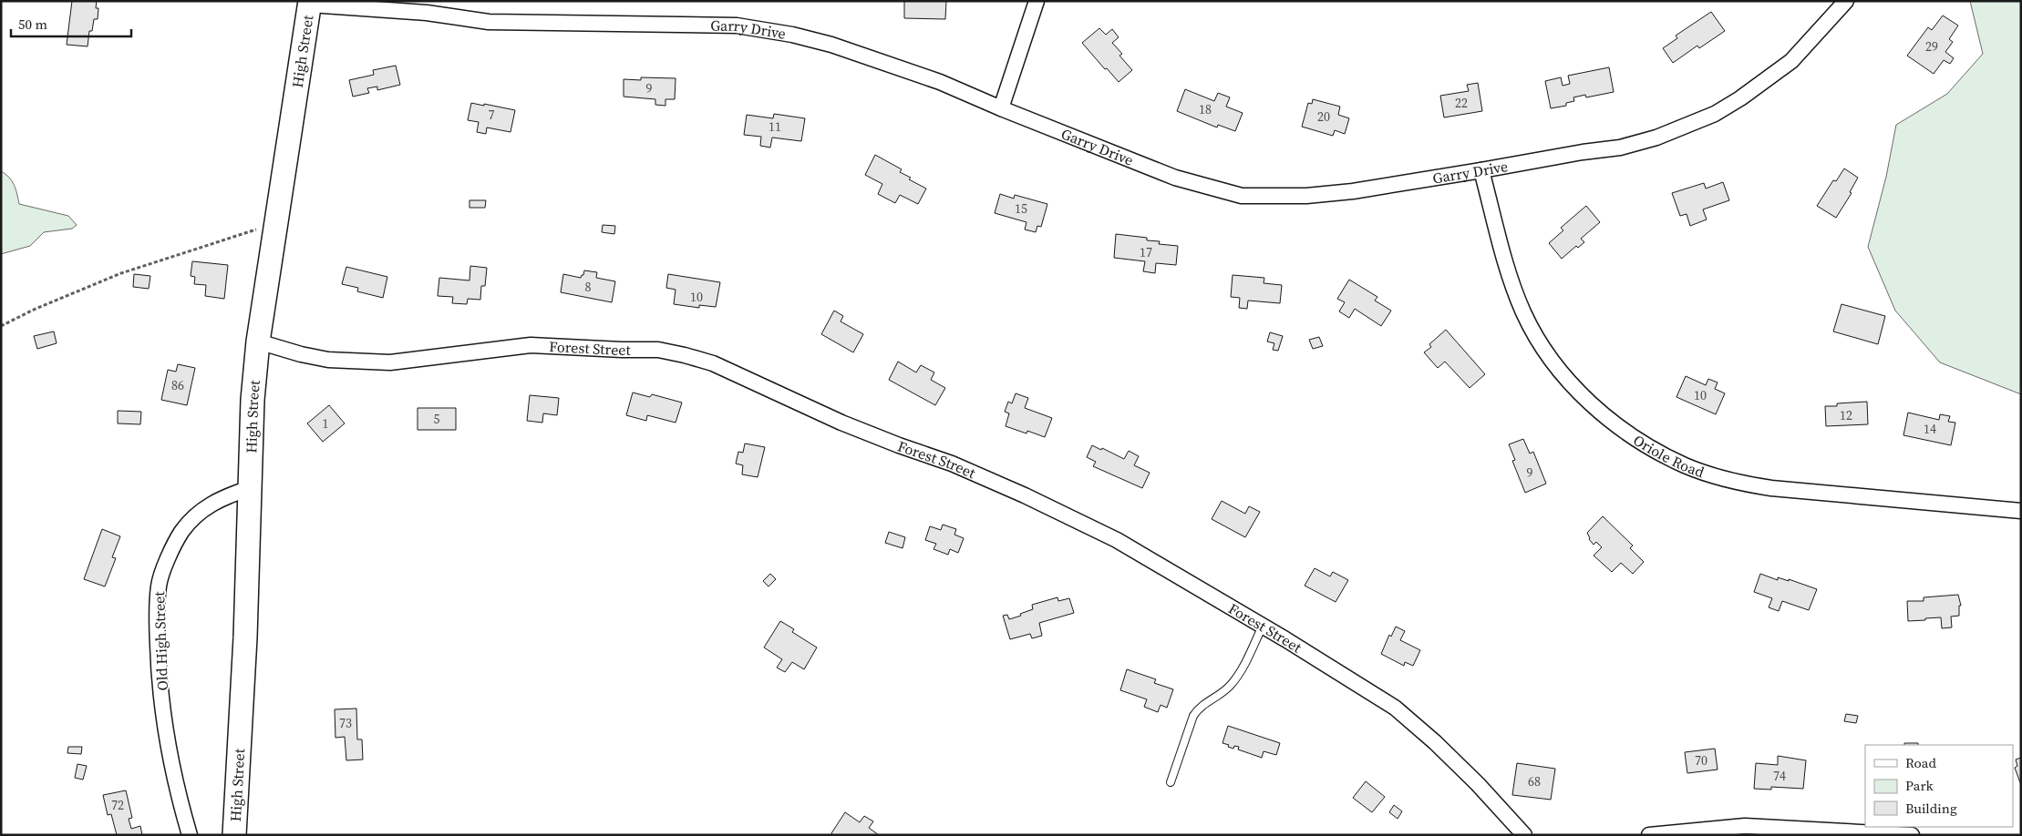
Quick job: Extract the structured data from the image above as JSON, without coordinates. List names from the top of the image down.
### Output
{
  "streets": {
    "main road": ["High Street"],
    "street": [
      "Garry Drive",
      "Forest Street",
      "Oriole Road",
      "Old High Street"
    ]
  },
  "crossings": [
    ["Garry Drive", "High Street"],
    ["Garry Drive", "Oriole Road"],
    ["High Street", "Forest Street"],
    ["High Street", "Old High Street"]
  ],
  "house_numbers": [
    "29",
    "9",
    "22",
    "18",
    "7",
    "20",
    "11",
    "15",
    "17",
    "8",
    "10",
    "86",
    "10",
    "12",
    "5",
    "1",
    "14",
    "9",
    "73",
    "70",
    "74",
    "68",
    "72"
  ],
  "legend": ["Road", "Park", "Building"],
  "scale_bar": "50 m"
}
